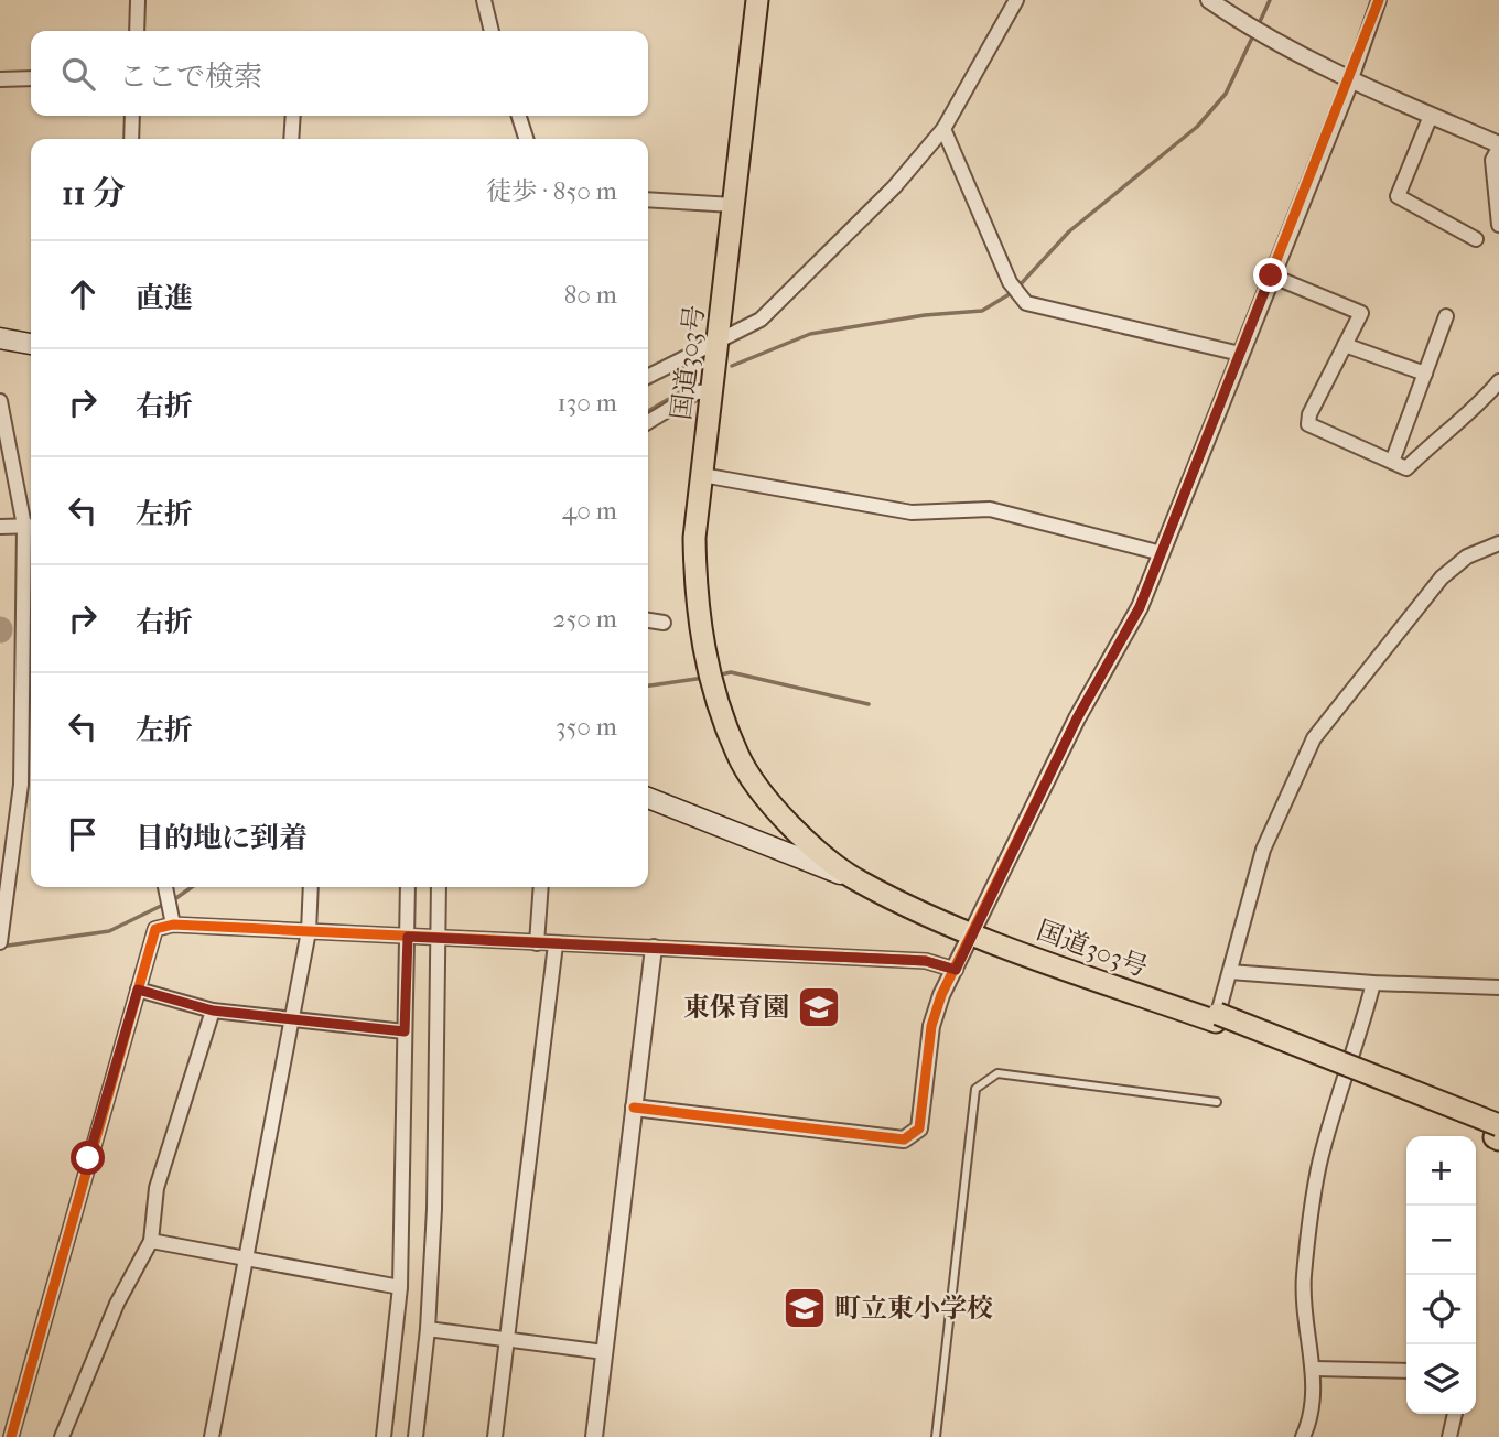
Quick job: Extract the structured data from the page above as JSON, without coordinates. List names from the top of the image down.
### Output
{
  "streets": {
    "highway": ["国道303号"]
  },
  "places": {
    "school or university": ["東保育園", "町立東小学校"]
  },
  "page": {
    "search": "ここで検索",
    "heading": ["11 分", "徒歩 · 850 m"],
    "list": [
      ["直進", "80 m"],
      ["右折", "130 m"],
      ["左折", "40 m"],
      ["右折", "250 m"],
      ["左折", "350 m"],
      "目的地に到着"
    ],
    "map_buttons": ["+", "−"]
  }
}
